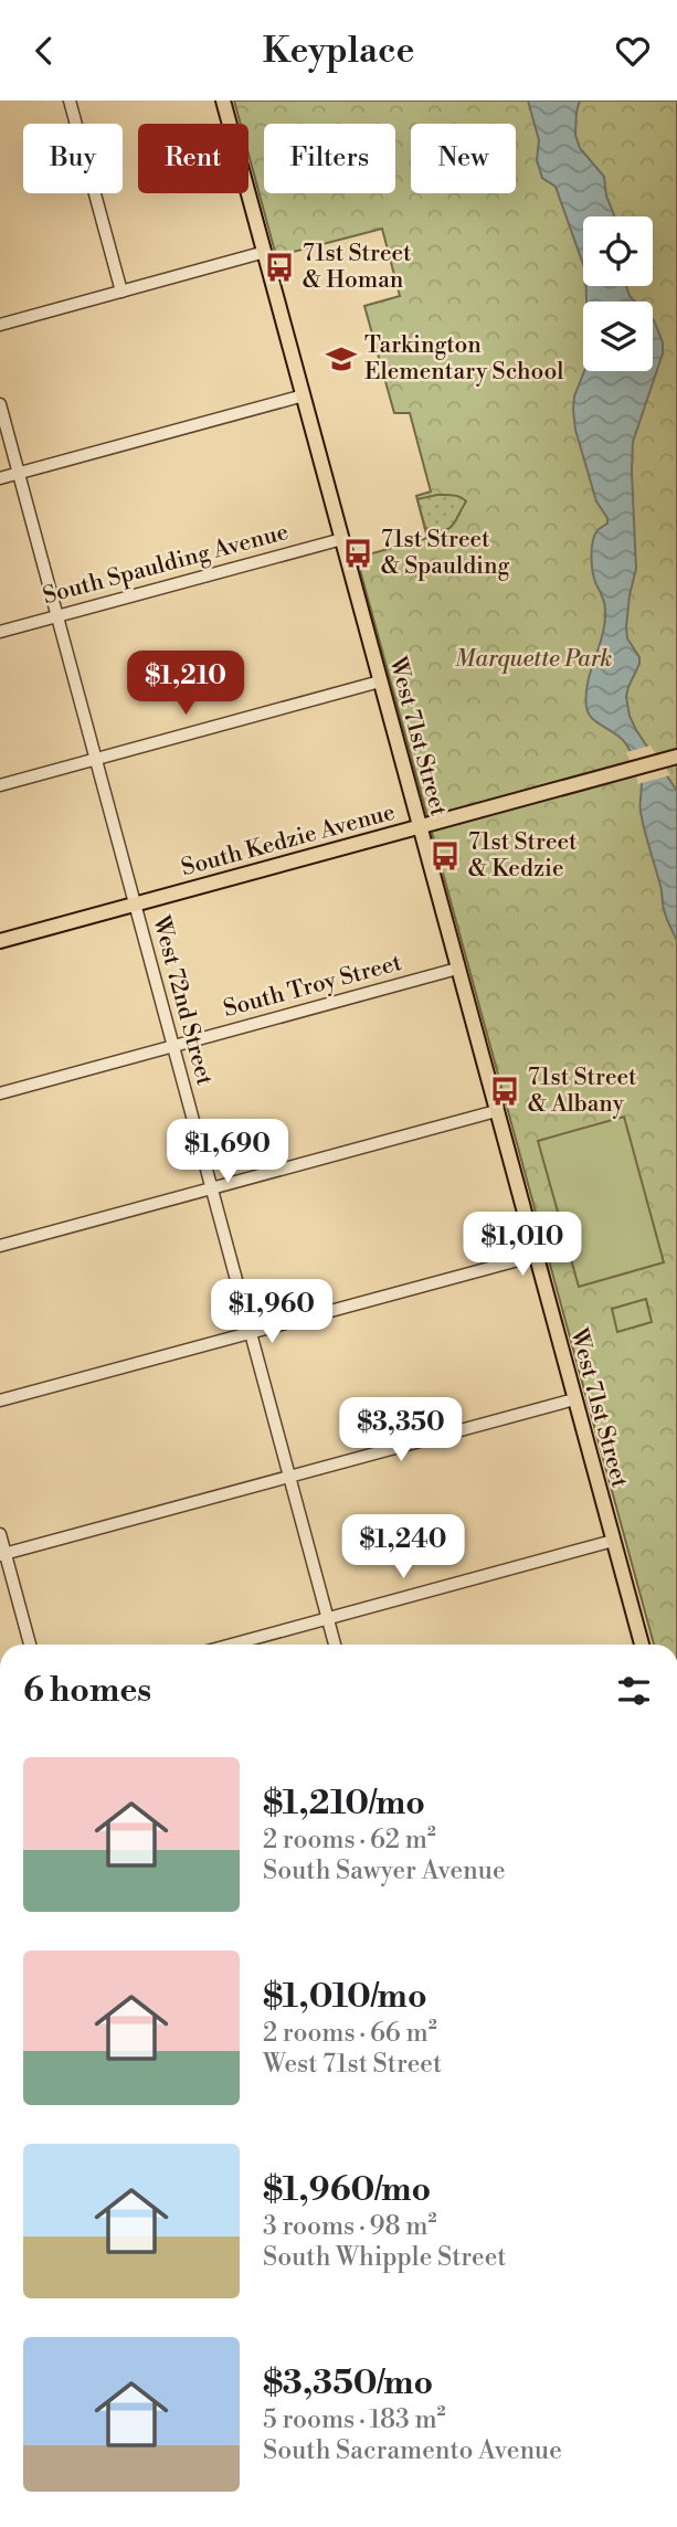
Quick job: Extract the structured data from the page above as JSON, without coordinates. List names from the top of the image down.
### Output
{
  "streets": {
    "main road": ["West 71st Street", "South Kedzie Avenue"],
    "street": ["South Spaulding Avenue", "South Troy Street", "West 72nd Street"]
  },
  "crossings": [
    ["South Spaulding Avenue", "West 71st Street"],
    ["South Spaulding Avenue", "West 72nd Street"],
    ["West 71st Street", "South Kedzie Avenue"],
    ["West 71st Street", "South Troy Street"],
    ["South Kedzie Avenue", "West 72nd Street"],
    ["South Troy Street", "West 72nd Street"]
  ],
  "parks": ["Marquette Park"],
  "places": {
    "bus stop": [
      "71st Street & Homan",
      "71st Street & Spaulding",
      "71st Street & Kedzie",
      "71st Street & Albany"
    ],
    "school or university": ["Tarkington Elementary School"]
  },
  "page": {
    "header": "Keyplace",
    "chip": [
      "Buy",
      "Rent",
      "Filters",
      "New"
    ],
    "price": [
      "$1,210",
      "$1,690",
      "$1,010",
      "$1,960",
      "$3,350",
      "$1,240"
    ],
    "heading": "6 homes",
    "list": [
      {
        "name": "$1,210/mo",
        "note": "2 rooms · 62 m² · South Sawyer Avenue"
      },
      {
        "name": "$1,010/mo",
        "note": "2 rooms · 66 m² · West 71st Street"
      },
      {
        "name": "$1,960/mo",
        "note": "3 rooms · 98 m² · South Whipple Street"
      },
      {
        "name": "$3,350/mo",
        "note": "5 rooms · 183 m² · South Sacramento Avenue"
      }
    ]
  }
}
